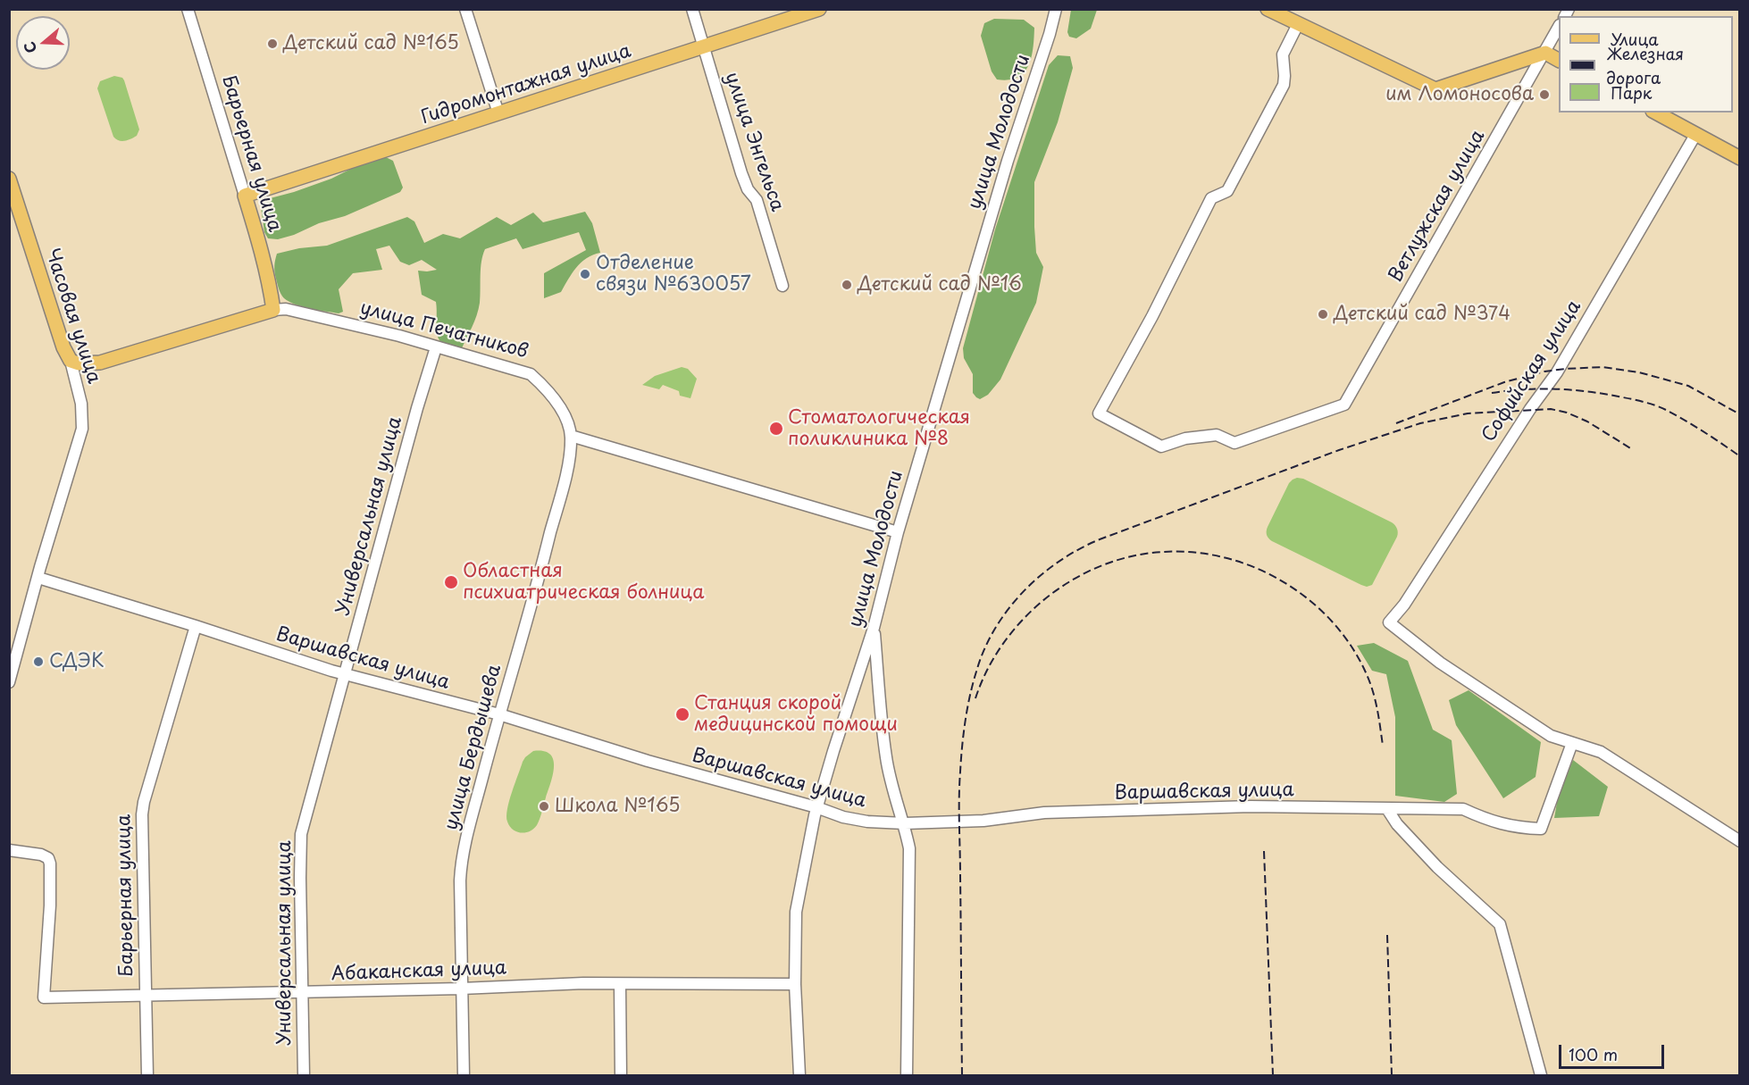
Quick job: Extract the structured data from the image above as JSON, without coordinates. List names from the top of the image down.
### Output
{
  "streets": {
    "main road": [
      "Гидромонтажная улица",
      "Барьерная улица",
      "Часовая улица",
      "улица Печатников"
    ],
    "street": [
      "улица Молодости",
      "улица Энгельса",
      "Ветлужская улица",
      "Софийская улица",
      "Универсальная улица",
      "Варшавская улица",
      "улица Бердышева",
      "Абаканская улица"
    ]
  },
  "crossings": [
    ["Гидромонтажная улица", "улица Энгельса"],
    ["Гидромонтажная улица", "Барьерная улица"],
    ["улица Молодости", "Варшавская улица"],
    ["улица Молодости", "Абаканская улица"],
    ["Барьерная улица", "улица Печатников"],
    ["Барьерная улица", "Варшавская улица"],
    ["Барьерная улица", "Абаканская улица"],
    ["Часовая улица", "улица Печатников"],
    ["Часовая улица", "Варшавская улица"],
    ["улица Печатников", "Универсальная улица"],
    ["улица Печатников", "улица Бердышева"],
    ["Софийская улица", "Варшавская улица"],
    ["Универсальная улица", "Варшавская улица"],
    ["Универсальная улица", "Абаканская улица"],
    ["Варшавская улица", "улица Бердышева"],
    ["улица Бердышева", "Абаканская улица"]
  ],
  "places": [
    "Детский сад №165",
    "им Ломоносова",
    "Отделение связи №630057",
    "Детский сад №16",
    "Детский сад №374",
    "Стоматологическая поликлиника №8",
    "Областная психиатрическая болница",
    "СДЭК",
    "Станция скорой медицинской помощи",
    "Школа №165"
  ],
  "legend": ["Улица", "Железная дорога", "Парк"],
  "scale_bar": "100 m",
  "north": "left"
}
